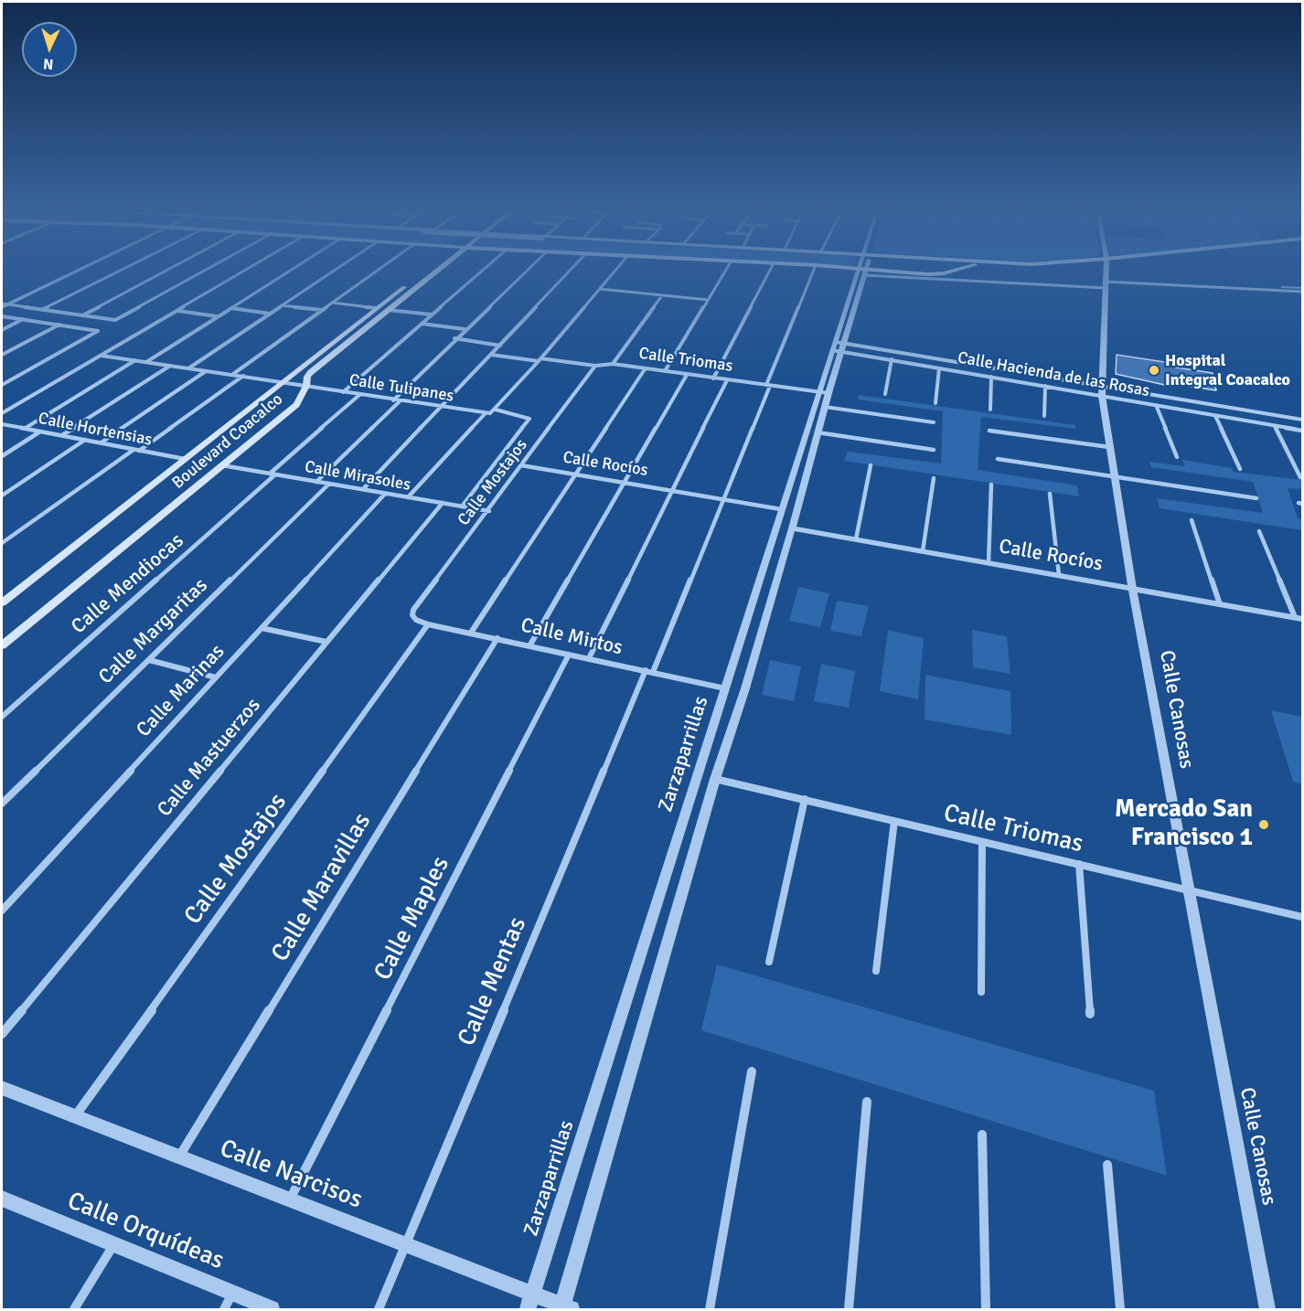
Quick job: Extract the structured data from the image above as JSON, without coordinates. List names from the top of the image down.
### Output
{
  "streets": {
    "main road": ["Boulevard Coacalco"],
    "street": [
      "Calle Triomas",
      "Calle Hacienda de las Rosas",
      "Calle Tulipanes",
      "Calle Hortensias",
      "Calle Rocíos",
      "Calle Mirasoles",
      "Calle Mostajos",
      "Calle Mendiocas",
      "Calle Margaritas",
      "Calle Mirtos",
      "Calle Marinas",
      "Calle Canosas",
      "Zarzaparrillas",
      "Calle Mastuerzos",
      "Calle Maravillas",
      "Calle Maples",
      "Calle Mentas",
      "Calle Narcisos",
      "Calle Orquídeas"
    ]
  },
  "crossings": [
    ["Calle Triomas", "Calle Mostajos"],
    ["Calle Triomas", "Calle Canosas"],
    ["Calle Triomas", "Zarzaparrillas"],
    ["Calle Triomas", "Calle Mentas"],
    ["Calle Hacienda de las Rosas", "Calle Canosas"],
    ["Calle Hacienda de las Rosas", "Zarzaparrillas"],
    ["Calle Tulipanes", "Boulevard Coacalco"],
    ["Calle Tulipanes", "Calle Mendiocas"],
    ["Calle Hortensias", "Boulevard Coacalco"],
    ["Boulevard Coacalco", "Calle Mirasoles"],
    ["Calle Rocíos", "Calle Mostajos"],
    ["Calle Rocíos", "Calle Canosas"],
    ["Calle Rocíos", "Zarzaparrillas"],
    ["Calle Rocíos", "Calle Mentas"],
    ["Calle Mirasoles", "Calle Mostajos"],
    ["Calle Mirasoles", "Calle Mendiocas"],
    ["Calle Mirasoles", "Calle Margaritas"],
    ["Calle Mirasoles", "Calle Marinas"],
    ["Calle Mirasoles", "Calle Mastuerzos"],
    ["Calle Mostajos", "Calle Mirtos"],
    ["Calle Mostajos", "Calle Narcisos"],
    ["Calle Mirtos", "Zarzaparrillas"],
    ["Calle Mirtos", "Calle Maravillas"],
    ["Calle Mirtos", "Calle Maples"],
    ["Calle Mirtos", "Calle Mentas"],
    ["Zarzaparrillas", "Calle Narcisos"],
    ["Calle Maravillas", "Calle Narcisos"],
    ["Calle Maples", "Calle Narcisos"],
    ["Calle Mentas", "Calle Narcisos"]
  ],
  "places": ["Hospital Integral Coacalco", "Mercado San Francisco 1"],
  "north": "bottom"
}
